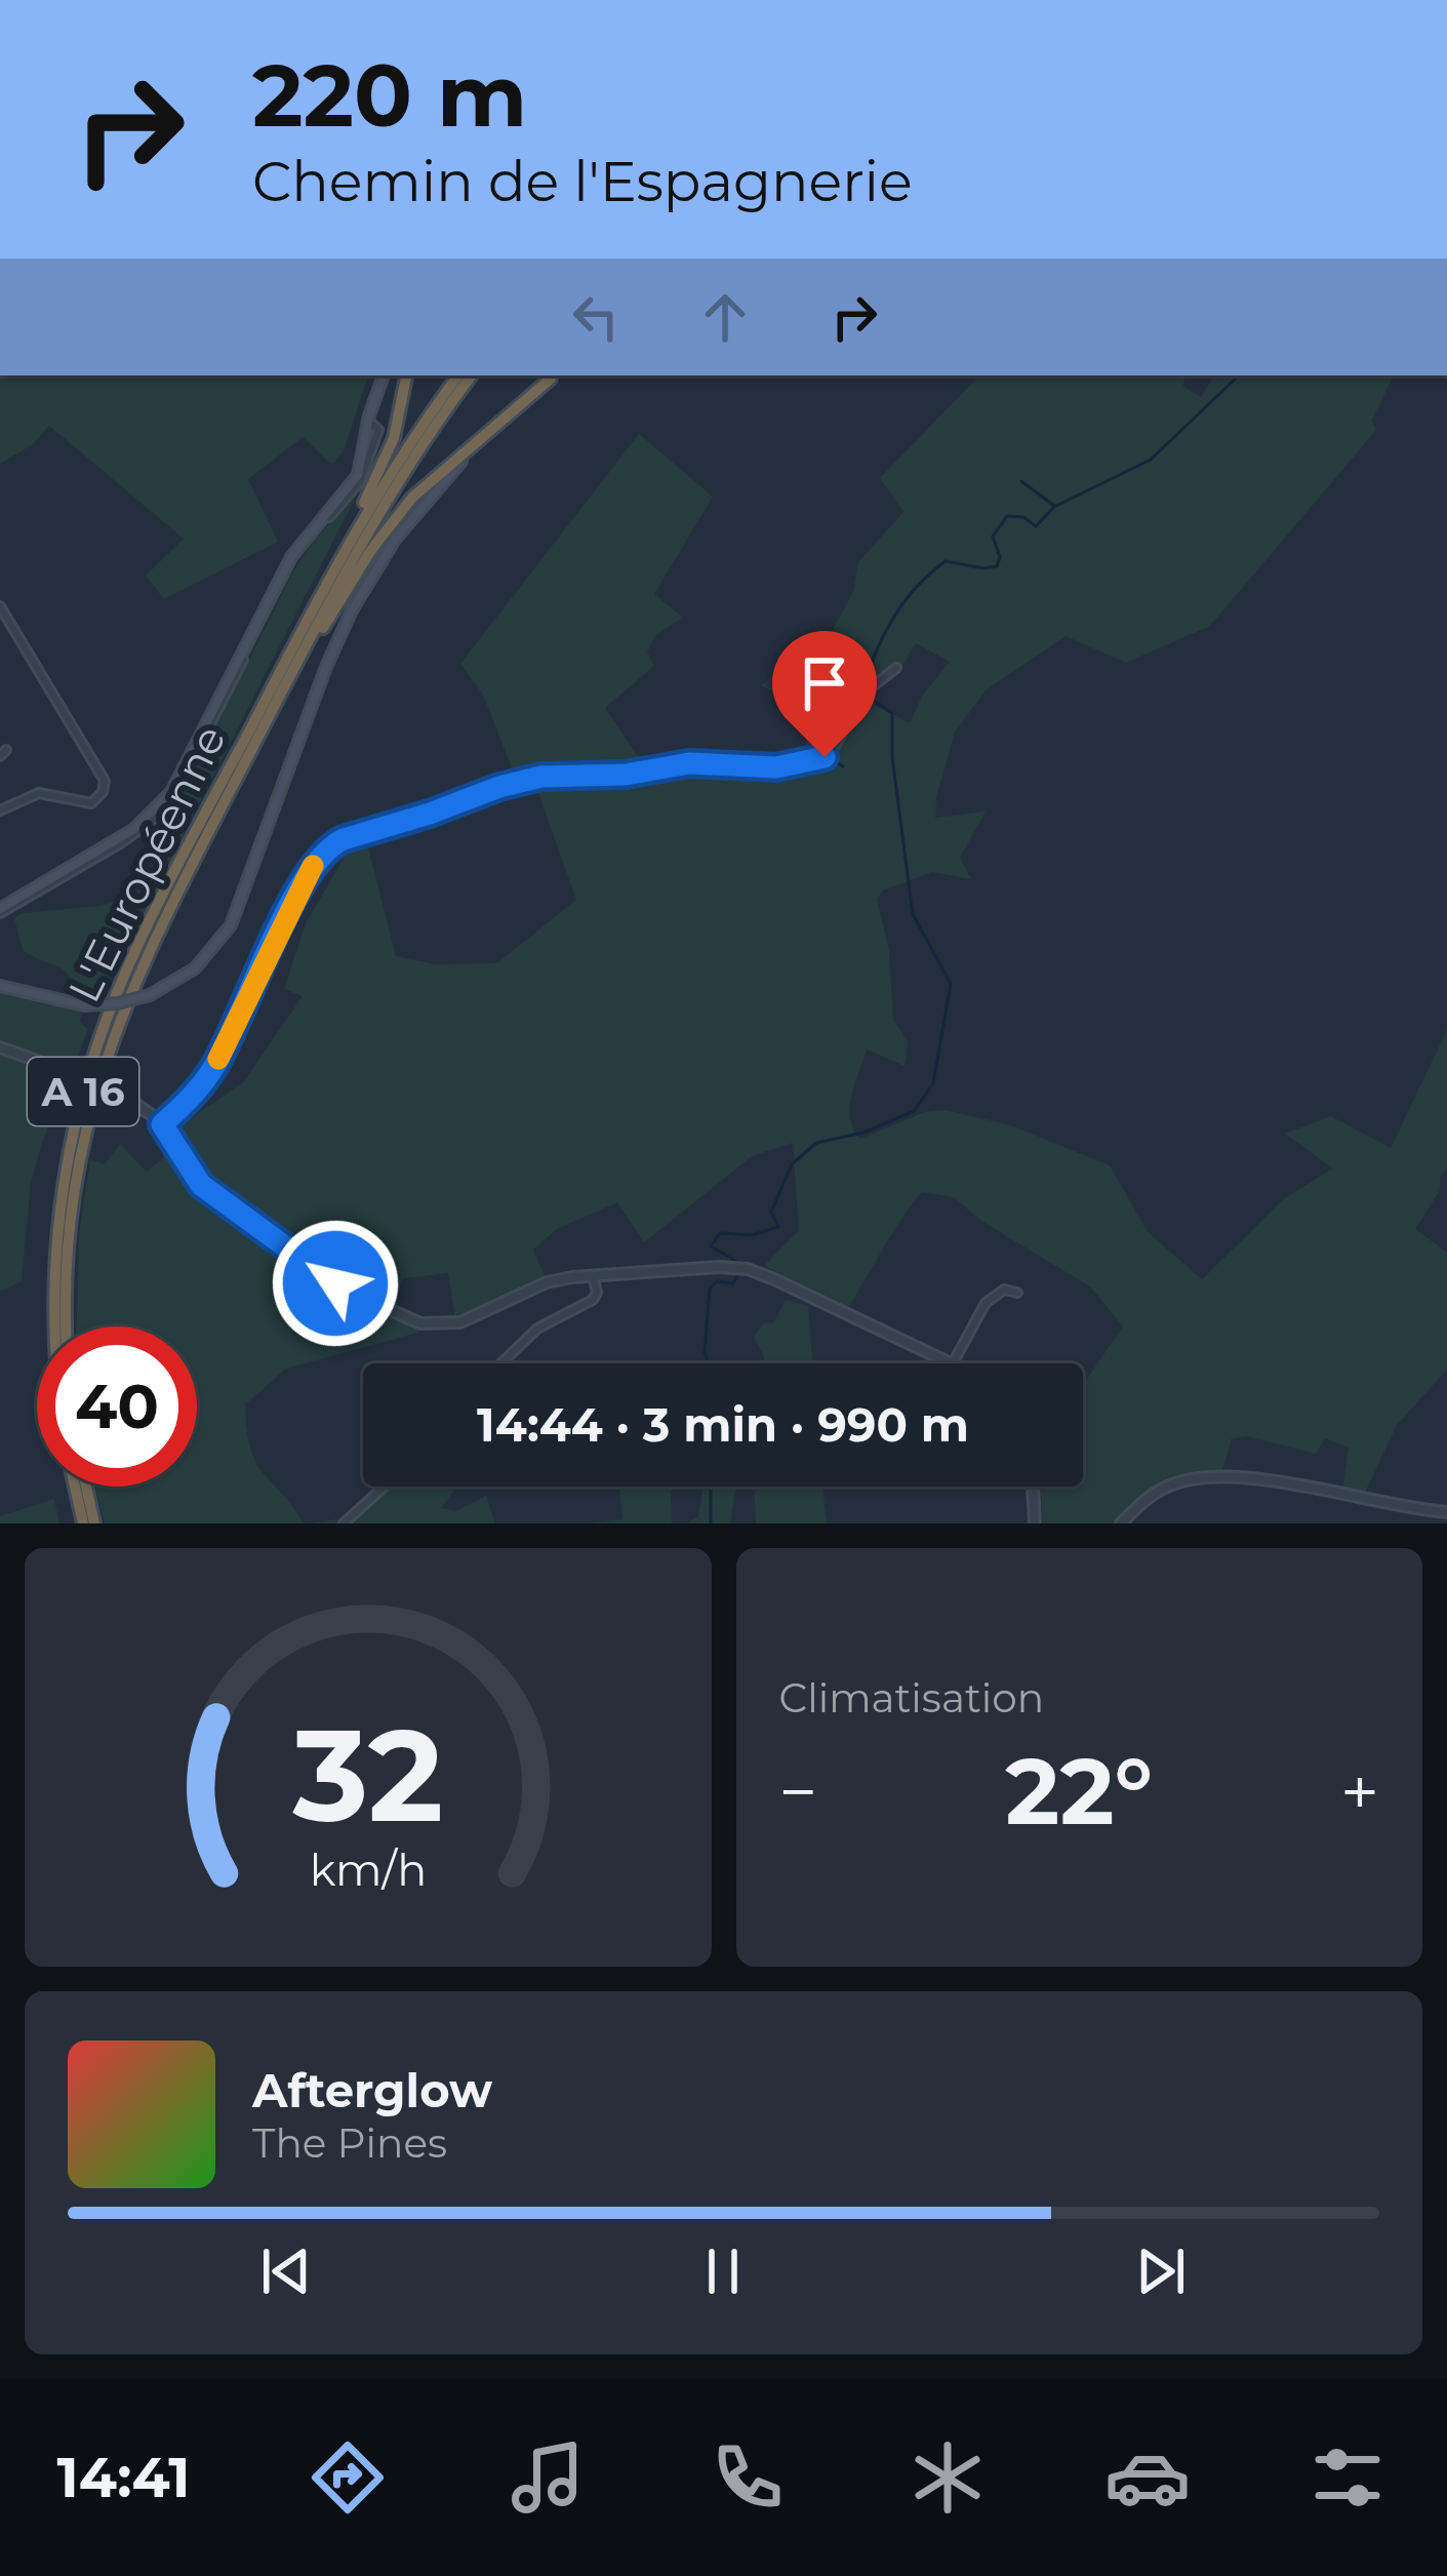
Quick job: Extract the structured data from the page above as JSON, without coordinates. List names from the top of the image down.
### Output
{
  "streets": {
    "highway": ["L'Européenne", "A 16"]
  },
  "page": {
    "turn": ["220 m", "Chemin de l'Espagnerie"],
    "limit": "40",
    "trip": "14:44 · 3 min · 990 m",
    "tile": "Climatisation",
    "heat": ["−", "22°", "+"],
    "song": ["Afterglow", "The Pines"],
    "tabs": "14:41",
    "gauge": ["32", "km/h"]
  }
}
